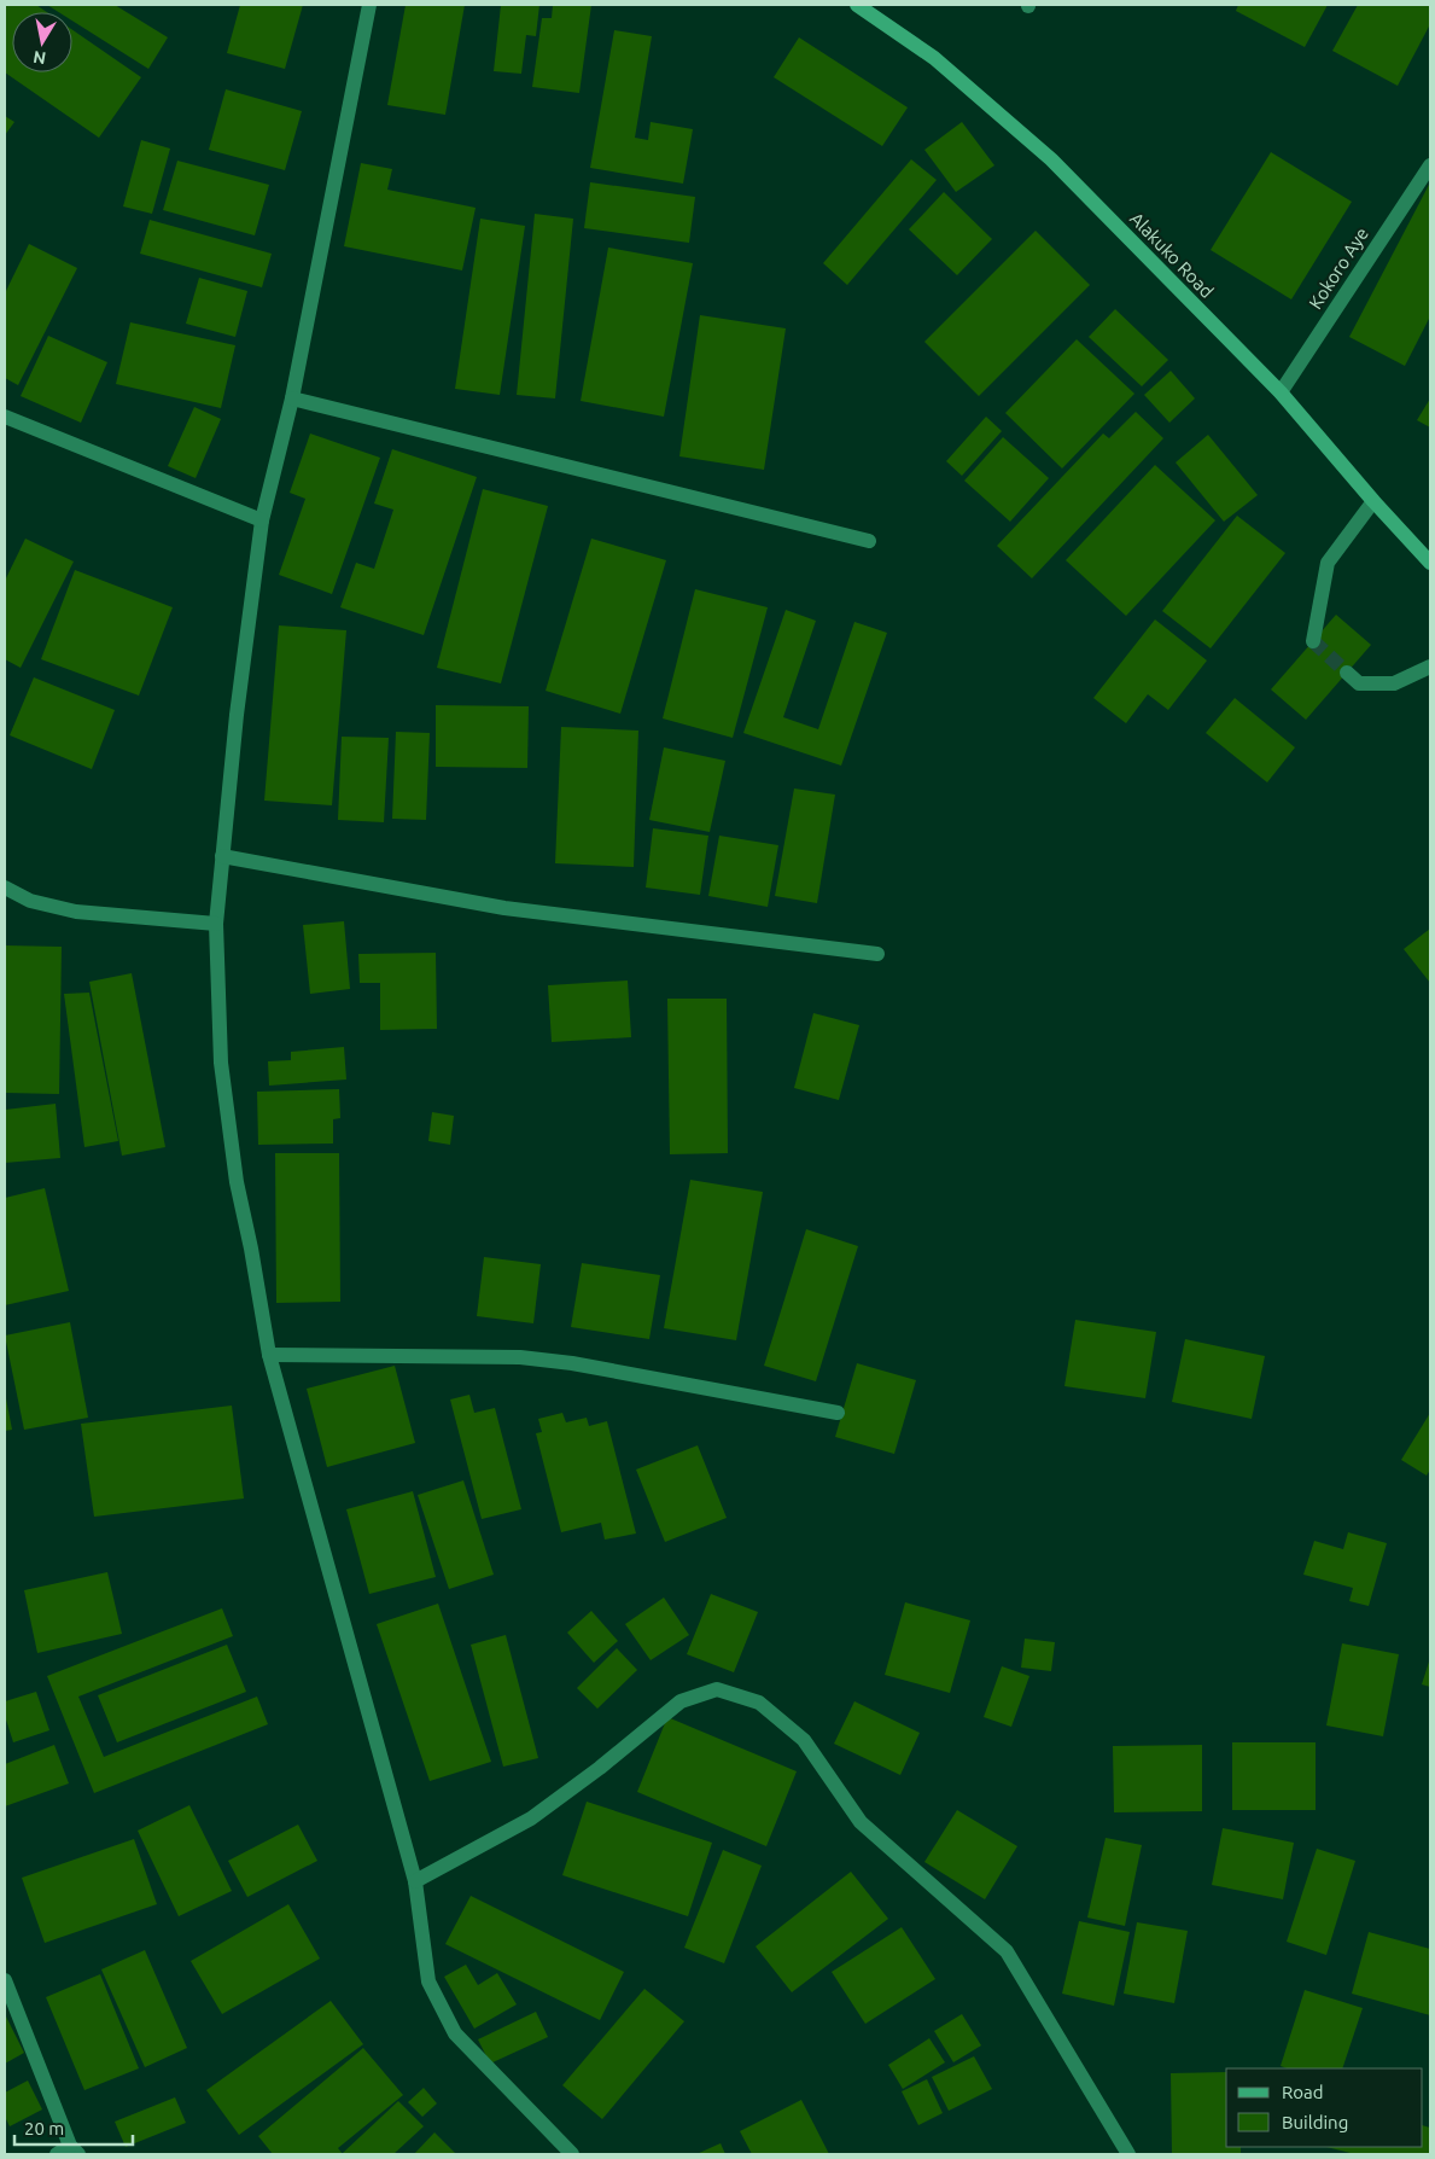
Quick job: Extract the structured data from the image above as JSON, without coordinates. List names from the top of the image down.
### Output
{
  "streets": {
    "main road": ["Alakuko Road"],
    "street": ["Kokoro Aye"]
  },
  "crossings": [
    ["Alakuko Road", "Kokoro Aye"]
  ],
  "legend": ["Road", "Building"],
  "scale_bar": "20 m",
  "north": "bottom"
}
